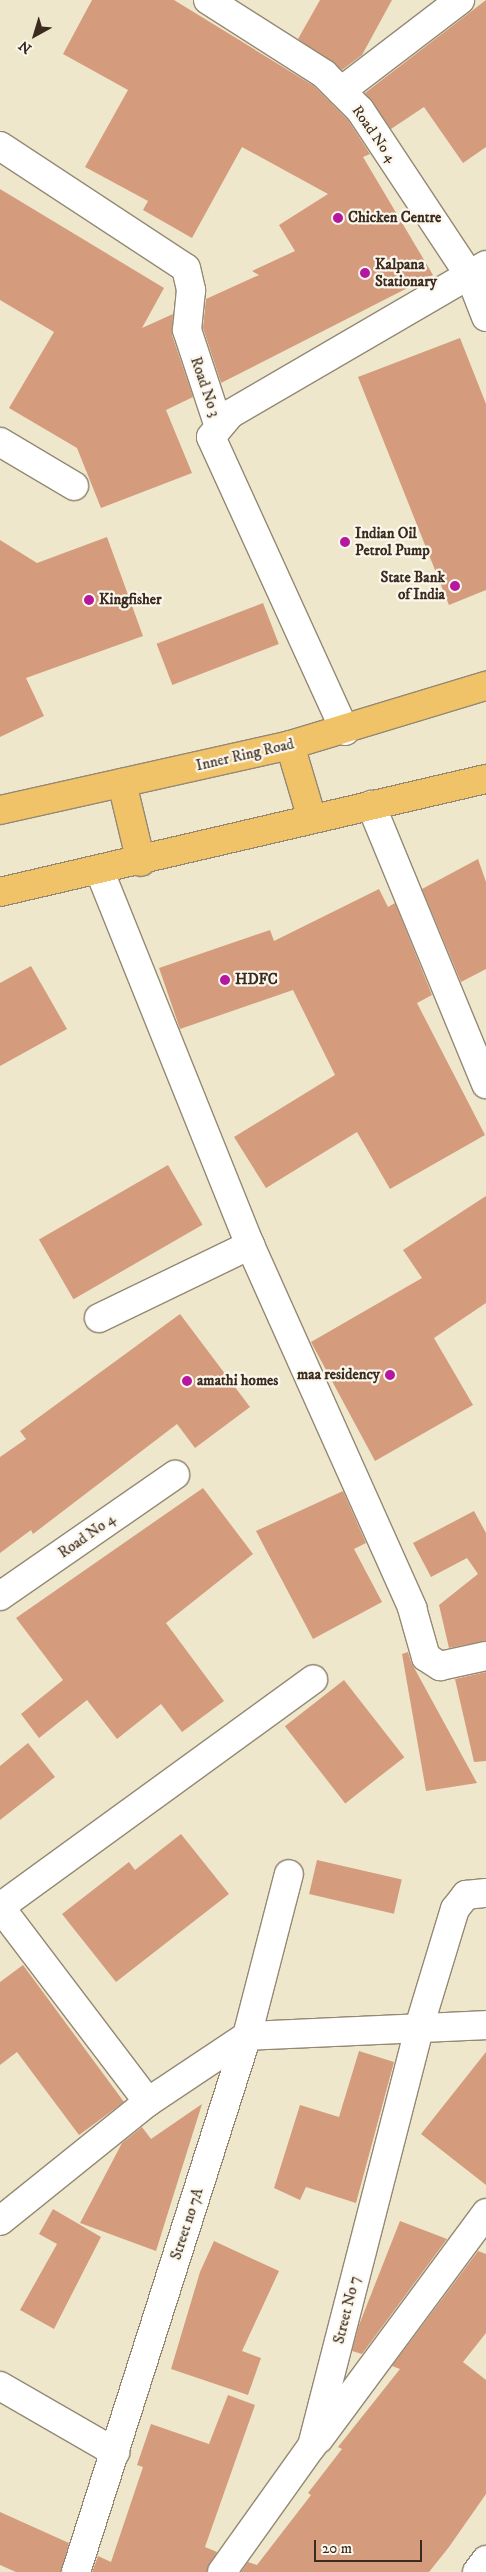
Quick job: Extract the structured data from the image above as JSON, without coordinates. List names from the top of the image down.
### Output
{
  "streets": {
    "highway": ["Inner Ring Road"],
    "street": [
      "Road No 4",
      "Road No 3",
      "Street no 7A",
      "Street No 7"
    ]
  },
  "crossings": [
    ["Road No 3", "Inner Ring Road"]
  ],
  "places": [
    "Chicken Centre",
    "Kalpana Stationary",
    "Indian Oil Petrol Pump",
    "State Bank of India",
    "Kingfisher",
    "HDFC",
    "maa residency",
    "amathi homes"
  ],
  "scale_bar": "20 m",
  "north": "bottom left"
}
